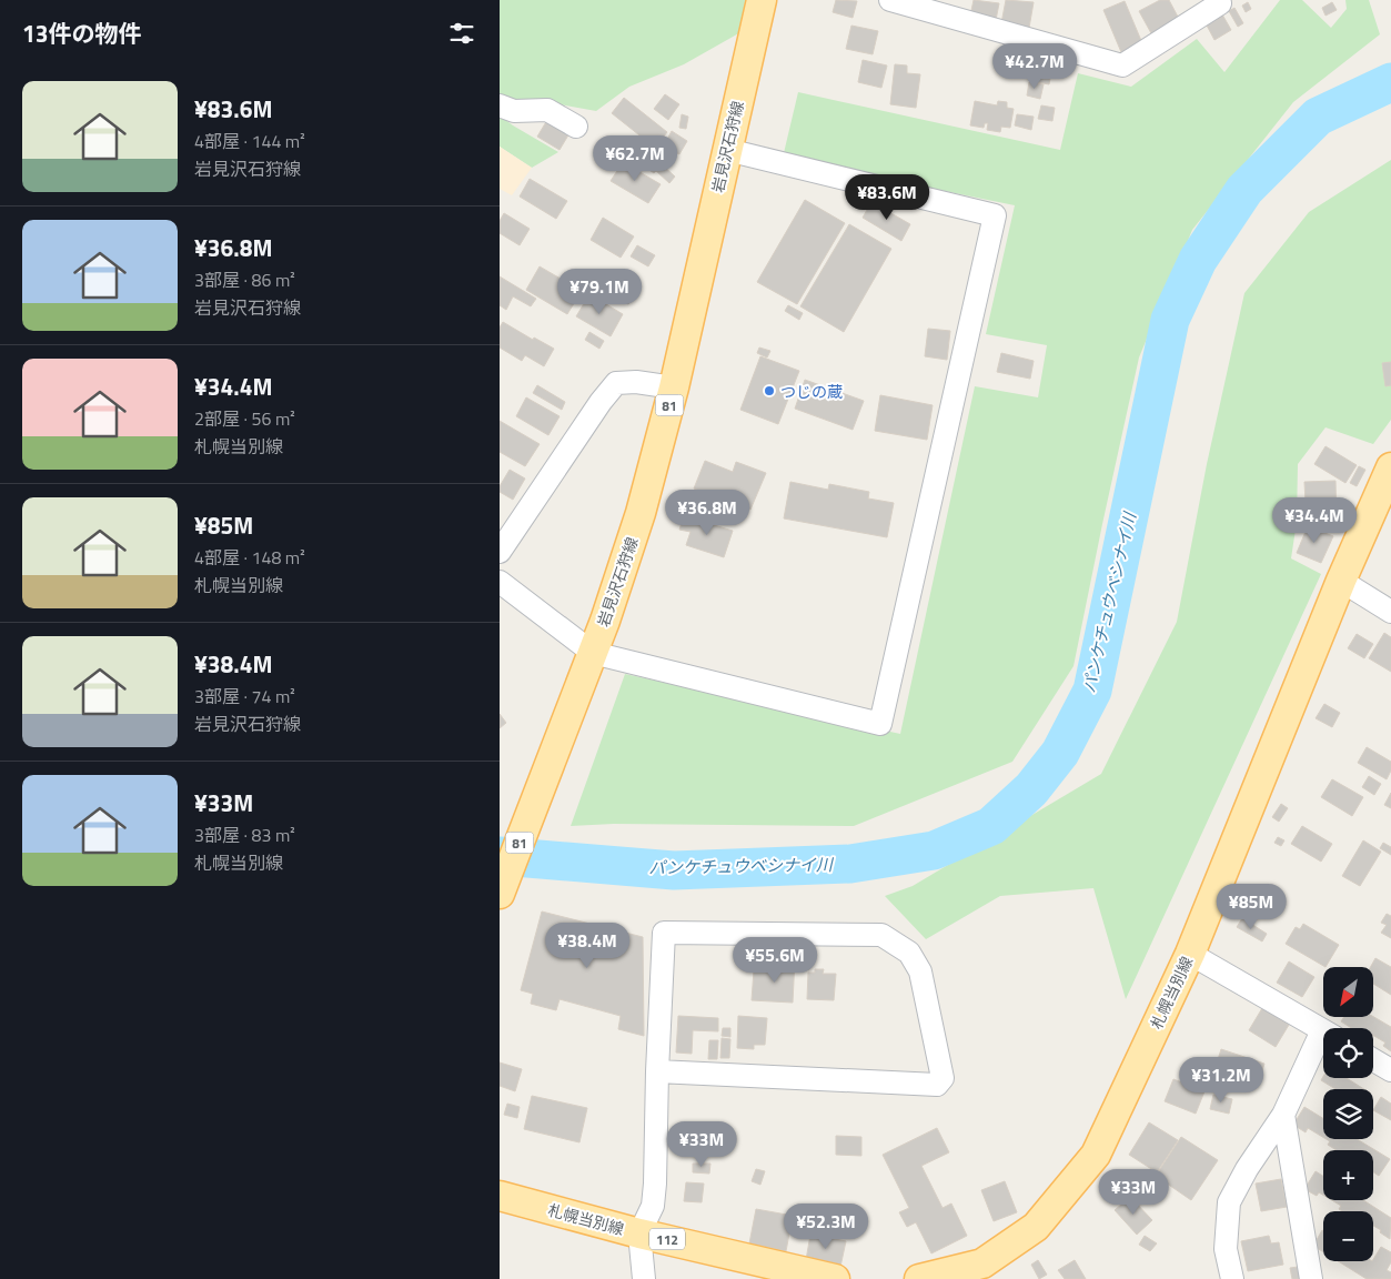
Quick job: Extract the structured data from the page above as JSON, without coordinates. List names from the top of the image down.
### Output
{
  "streets": {
    "main road": [
      "岩見沢石狩線",
      "81",
      "札幌当別線",
      "112"
    ]
  },
  "water": ["パンケチュウベシナイ川"],
  "places": ["つじの蔵"],
  "north": "bottom left",
  "page": {
    "heading": "13件の物件",
    "price": [
      "¥42.7M",
      "¥62.7M",
      "¥83.6M",
      "¥79.1M",
      "¥36.8M",
      "¥34.4M",
      "¥85M",
      "¥38.4M",
      "¥55.6M",
      "¥31.2M",
      "¥33M",
      "¥33M",
      "¥52.3M"
    ],
    "list": [
      {
        "name": "¥83.6M",
        "note": "4部屋 · 144 m² · 岩見沢石狩線"
      },
      {
        "name": "¥36.8M",
        "note": "3部屋 · 86 m² · 岩見沢石狩線"
      },
      {
        "name": "¥34.4M",
        "note": "2部屋 · 56 m² · 札幌当別線"
      },
      {
        "name": "¥85M",
        "note": "4部屋 · 148 m² · 札幌当別線"
      },
      {
        "name": "¥38.4M",
        "note": "3部屋 · 74 m² · 岩見沢石狩線"
      },
      {
        "name": "¥33M",
        "note": "3部屋 · 83 m² · 札幌当別線"
      }
    ],
    "map_buttons": ["+", "−"]
  }
}
